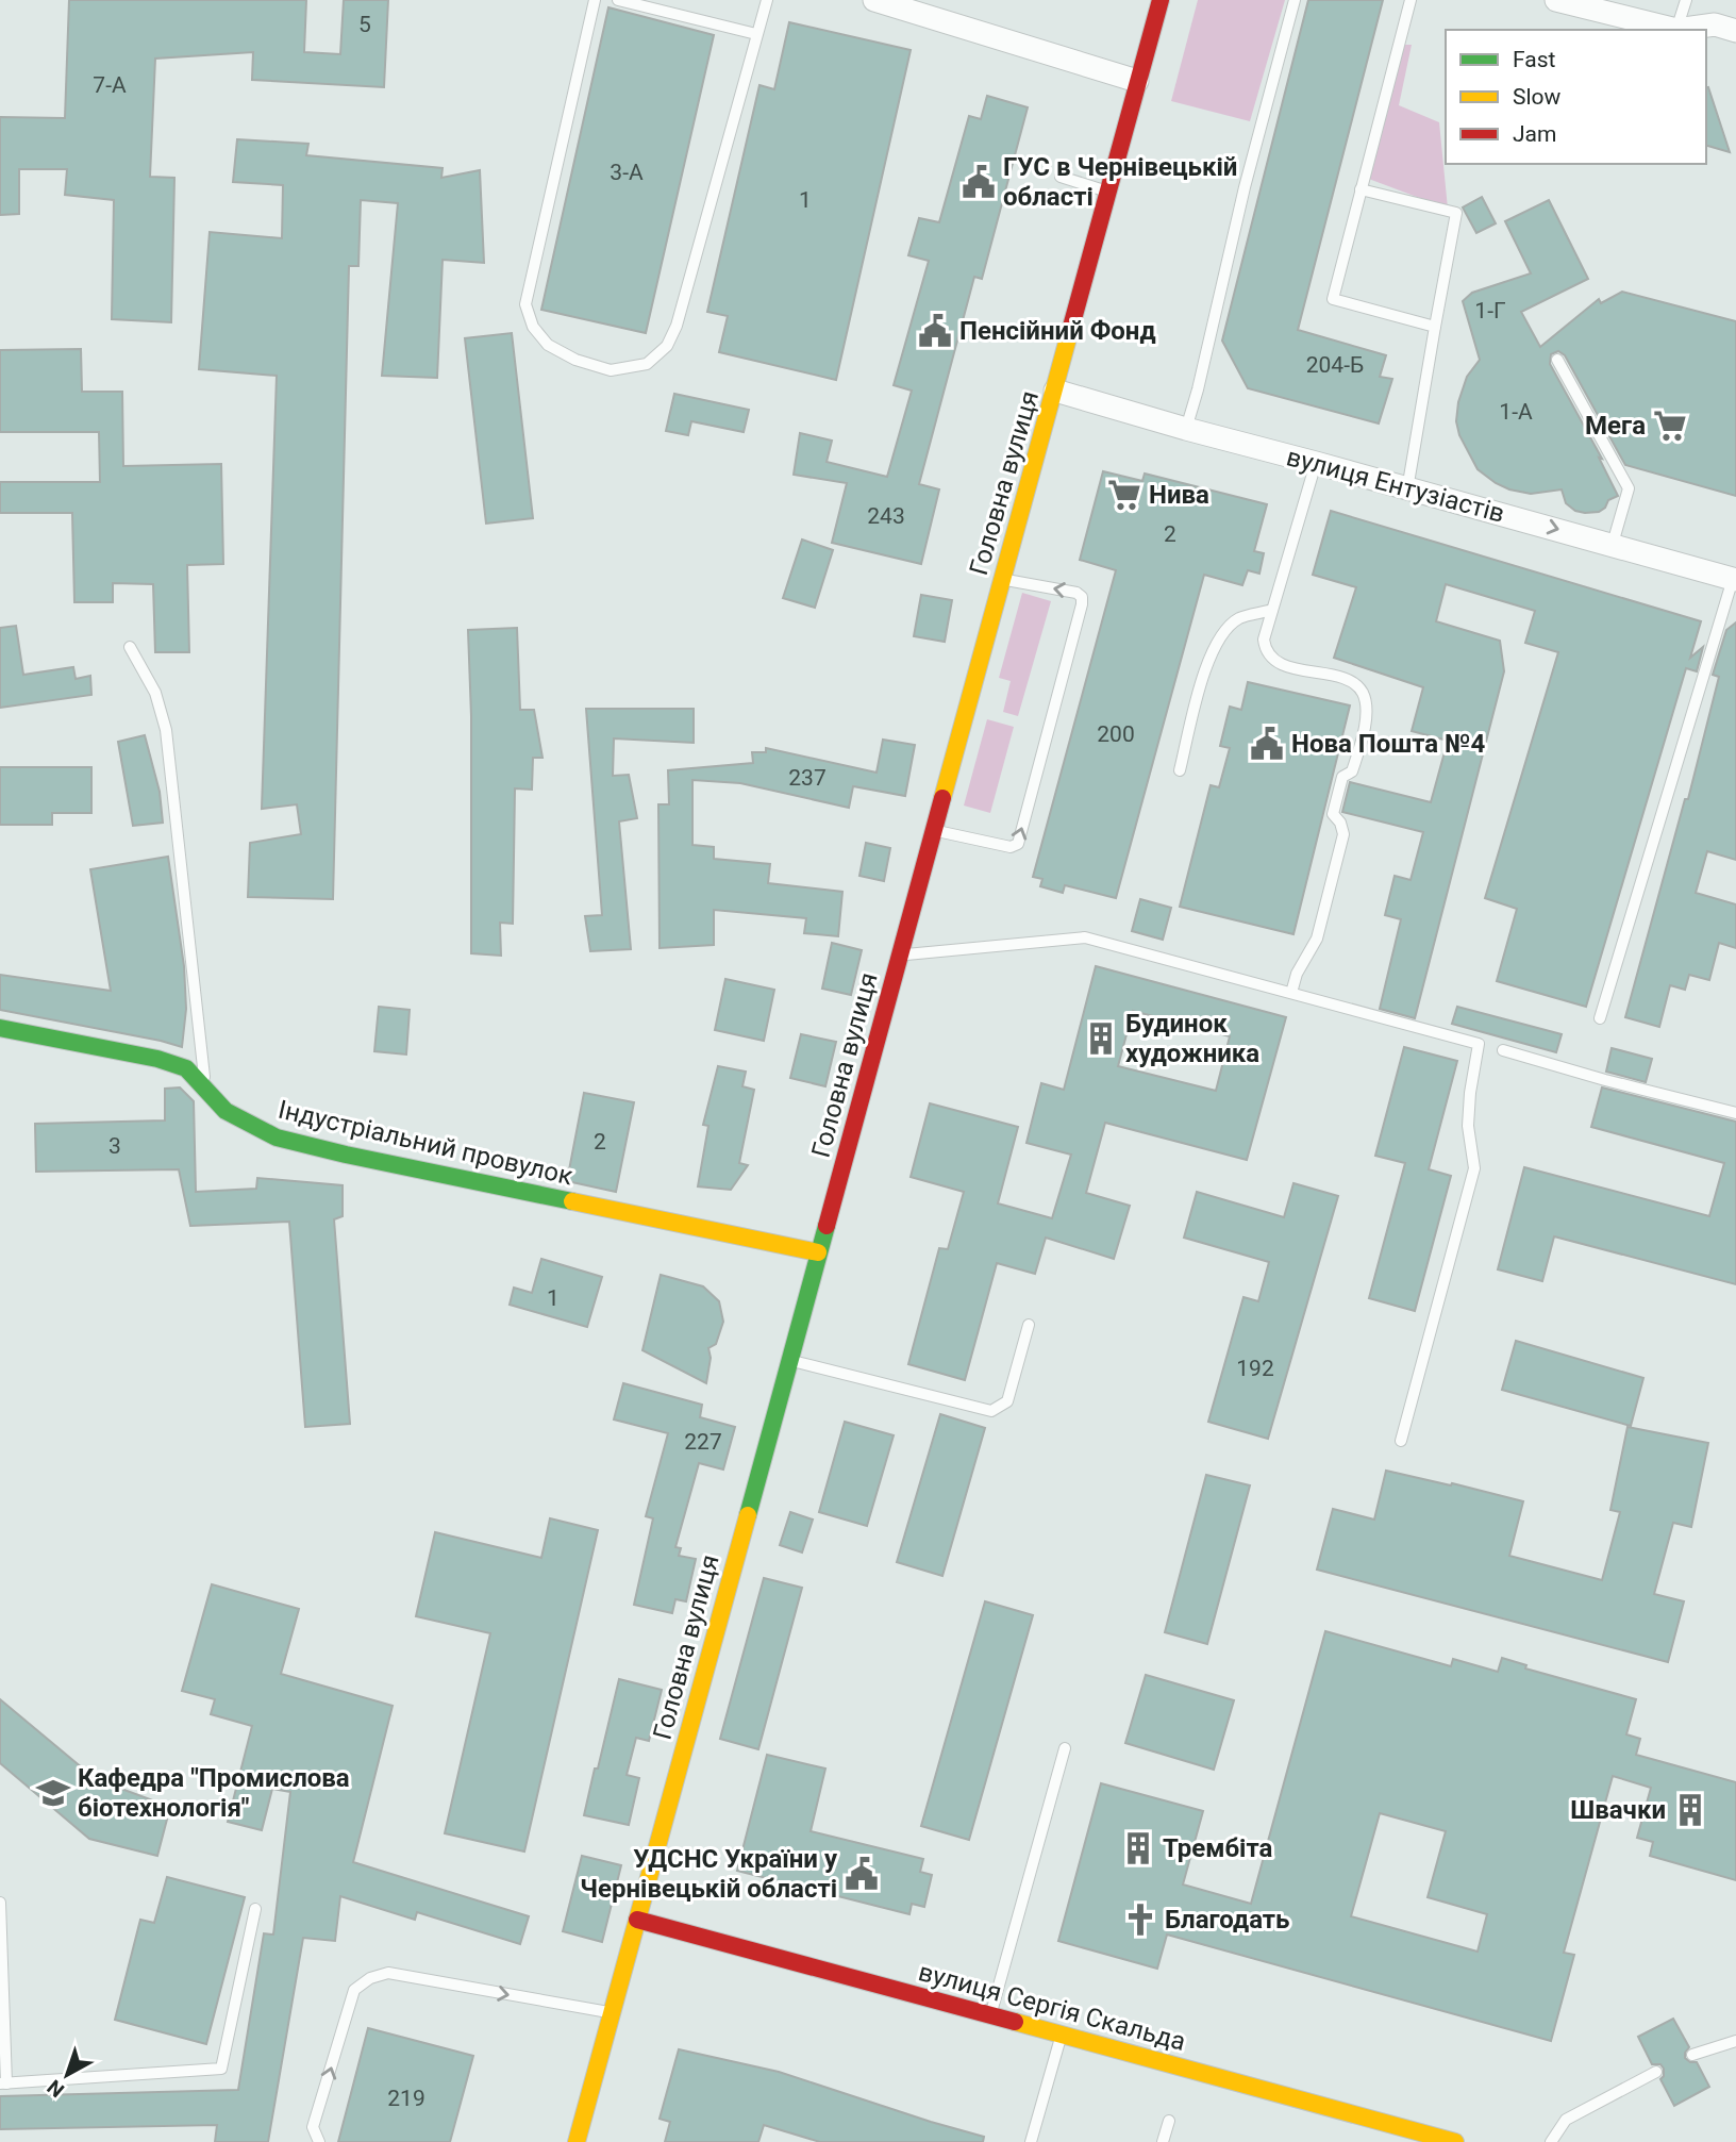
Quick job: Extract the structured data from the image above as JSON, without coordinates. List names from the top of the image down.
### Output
{
  "streets": {
    "main road": ["Головна вулиця", "Індустріальний провулок", "вулиця Сергія Скальда"],
    "street": ["вулиця Ентузіастів"]
  },
  "crossings": [
    ["Головна вулиця", "вулиця Ентузіастів"],
    ["Головна вулиця", "Індустріальний провулок"],
    ["Головна вулиця", "вулиця Сергія Скальда"]
  ],
  "places": {
    "public building": [
      "ГУС в Чернівецькій області",
      "Пенсійний Фонд",
      "Нова Пошта №4",
      "УДСНС України у Чернівецькій області"
    ],
    "supermarket": ["Мега", "Нива"],
    "building": ["Будинок художника", "Швачки", "Трембіта"],
    "school or university": ["Кафедра \"Промислова біотехнологія\""],
    "church": ["Благодать"]
  },
  "house_numbers": [
    "5",
    "7-А",
    "3-А",
    "1",
    "1-Г",
    "204-Б",
    "1-А",
    "243",
    "2",
    "200",
    "237",
    "2",
    "3",
    "1",
    "192",
    "227",
    "219"
  ],
  "legend": ["Fast", "Slow", "Jam"],
  "north": "bottom left"
}
